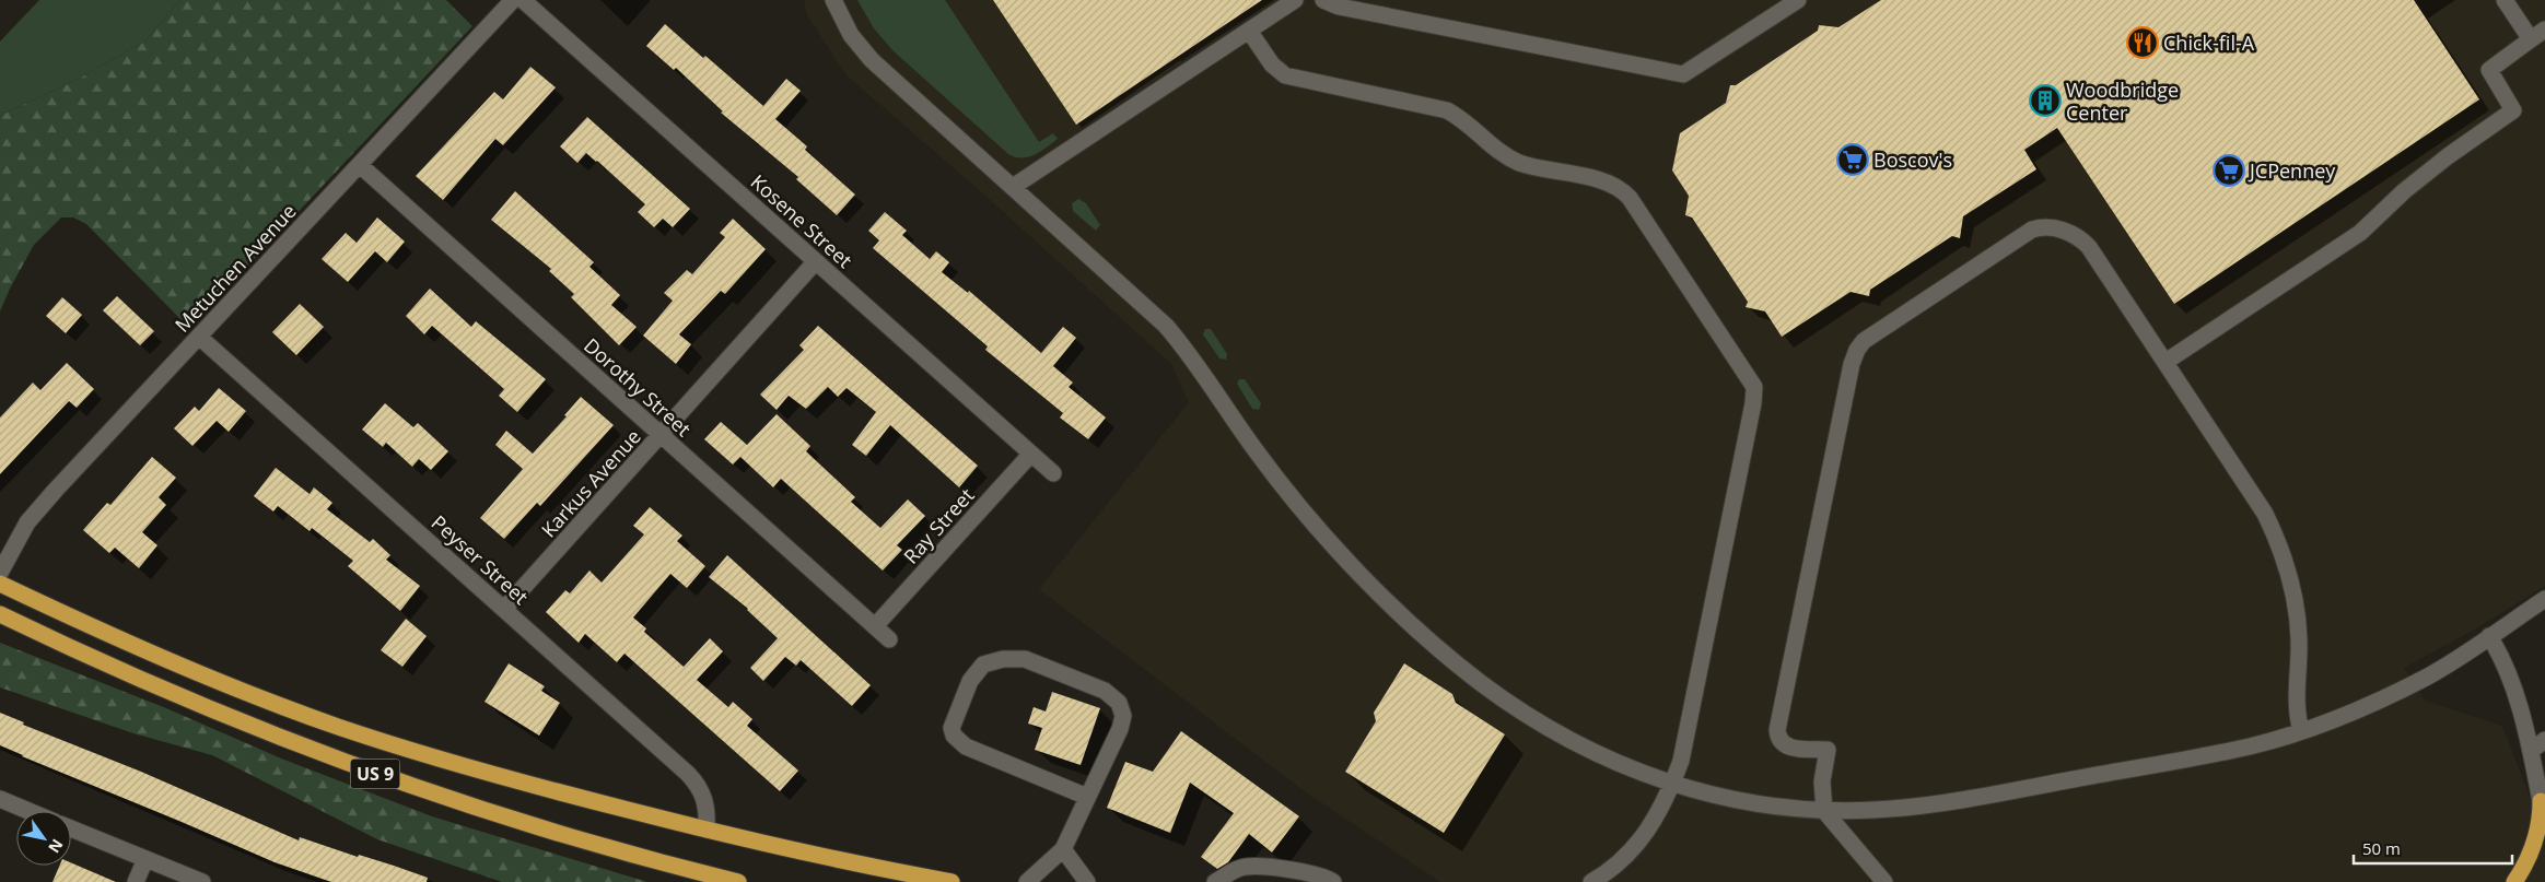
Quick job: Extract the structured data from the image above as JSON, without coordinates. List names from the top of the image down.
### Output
{
  "streets": {
    "highway": ["US 9"],
    "street": [
      "Kosene Street",
      "Metuchen Avenue",
      "Dorothy Street",
      "Karkus Avenue",
      "Ray Street",
      "Peyser Street"
    ]
  },
  "crossings": [
    ["Kosene Street", "Karkus Avenue"],
    ["Kosene Street", "Ray Street"],
    ["Metuchen Avenue", "Dorothy Street"],
    ["Metuchen Avenue", "Peyser Street"],
    ["Dorothy Street", "Karkus Avenue"],
    ["Dorothy Street", "Ray Street"],
    ["Karkus Avenue", "Peyser Street"],
    ["Peyser Street", "US 9"]
  ],
  "places": {
    "restaurant": ["Chick-fil-A"],
    "building": ["Woodbridge Center"],
    "supermarket": ["Boscov's", "JCPenney"]
  },
  "scale_bar": "50 m",
  "north": "bottom right"
}
